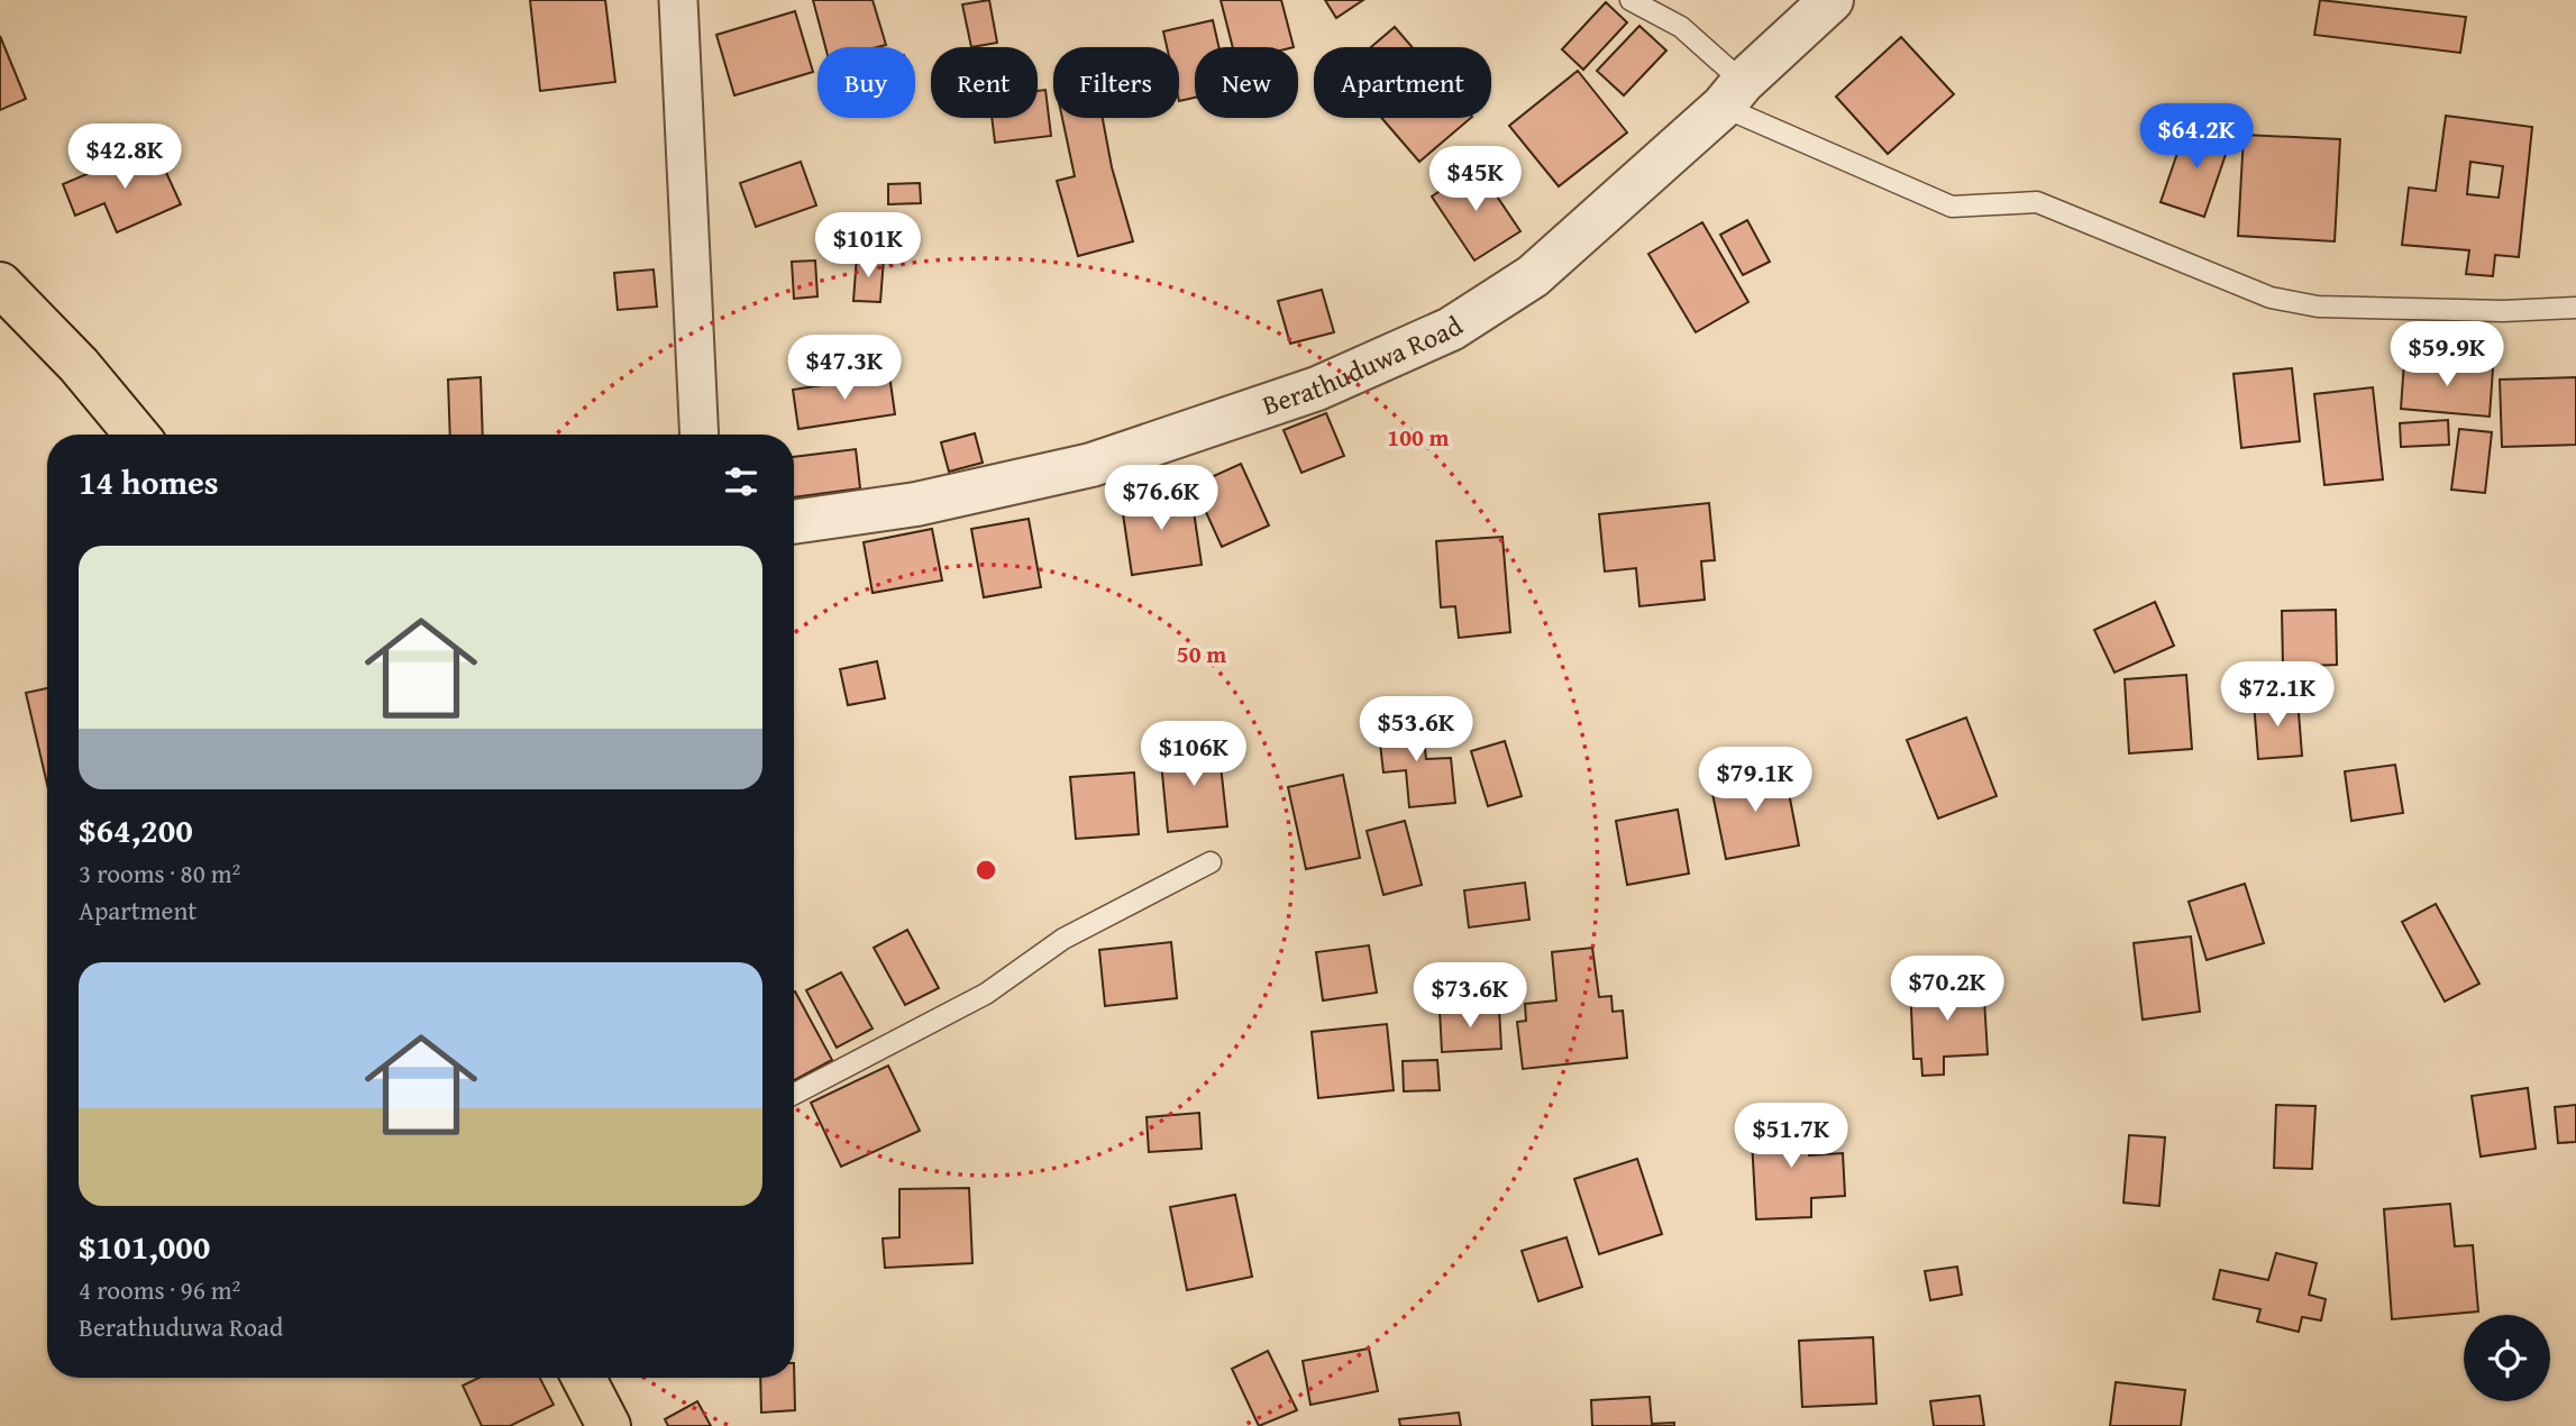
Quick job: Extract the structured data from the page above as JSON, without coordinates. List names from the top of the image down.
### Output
{
  "streets": {
    "street": ["Berathuduwa Road"]
  },
  "page": {
    "chip": [
      "Buy",
      "Rent",
      "Filters",
      "New",
      "Apartment"
    ],
    "price": [
      "$64.2K",
      "$42.8K",
      "$45K",
      "$101K",
      "$59.9K",
      "$47.3K",
      "$76.6K",
      "$72.1K",
      "$53.6K",
      "$106K",
      "$79.1K",
      "$70.2K",
      "$73.6K",
      "$51.7K"
    ],
    "heading": "14 homes",
    "list": [
      {
        "name": "$64,200",
        "note": "3 rooms · 80 m² · Apartment"
      },
      {
        "name": "$101,000",
        "note": "4 rooms · 96 m² · Berathuduwa Road"
      }
    ]
  },
  "rings": ["100 m", "50 m"]
}
